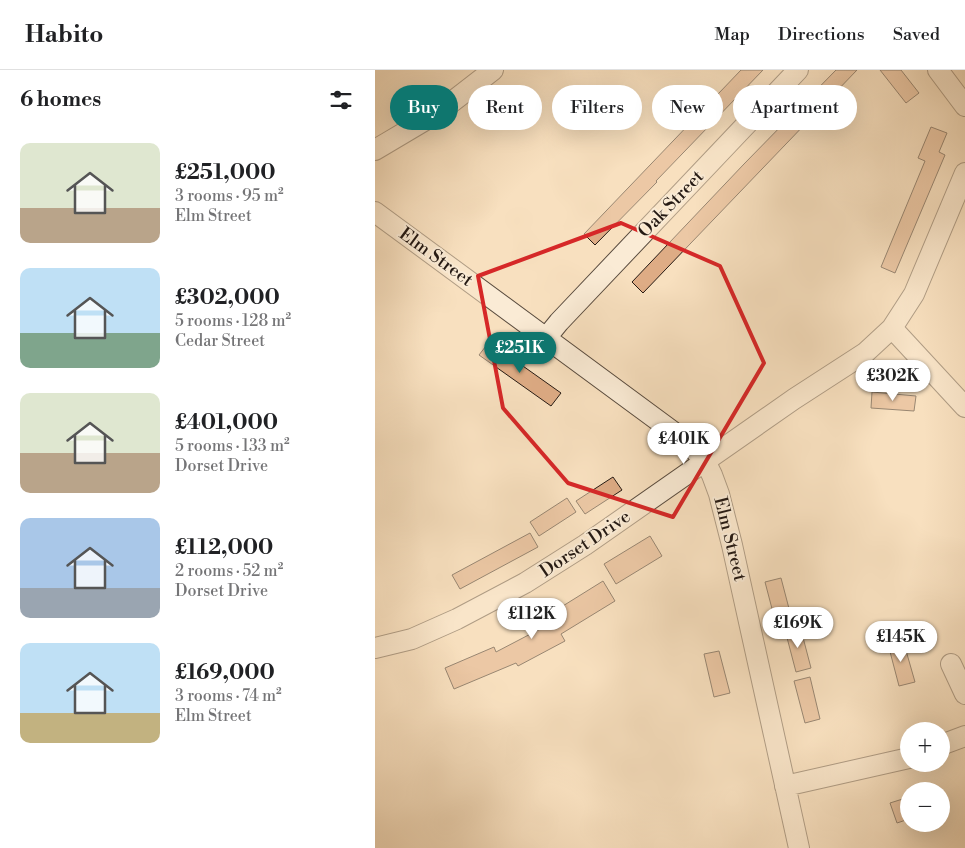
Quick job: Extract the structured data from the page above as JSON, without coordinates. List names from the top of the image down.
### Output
{
  "streets": {
    "street": ["Oak Street", "Elm Street", "Dorset Drive"]
  },
  "crossings": [
    ["Oak Street", "Elm Street"],
    ["Elm Street", "Dorset Drive"]
  ],
  "page": {
    "header": "Habito",
    "nav": ["Map", "Directions", "Saved"],
    "heading": "6 homes",
    "chip": [
      "Buy",
      "Rent",
      "Filters",
      "New",
      "Apartment"
    ],
    "list": [
      {
        "name": "£251,000",
        "note": "3 rooms · 95 m² · Elm Street"
      },
      {
        "name": "£302,000",
        "note": "5 rooms · 128 m² · Cedar Street"
      },
      {
        "name": "£401,000",
        "note": "5 rooms · 133 m² · Dorset Drive"
      },
      {
        "name": "£112,000",
        "note": "2 rooms · 52 m² · Dorset Drive"
      },
      {
        "name": "£169,000",
        "note": "3 rooms · 74 m² · Elm Street"
      }
    ],
    "price": [
      "£251K",
      "£302K",
      "£401K",
      "£112K",
      "£169K",
      "£145K"
    ],
    "map_buttons": ["+", "−"]
  }
}
